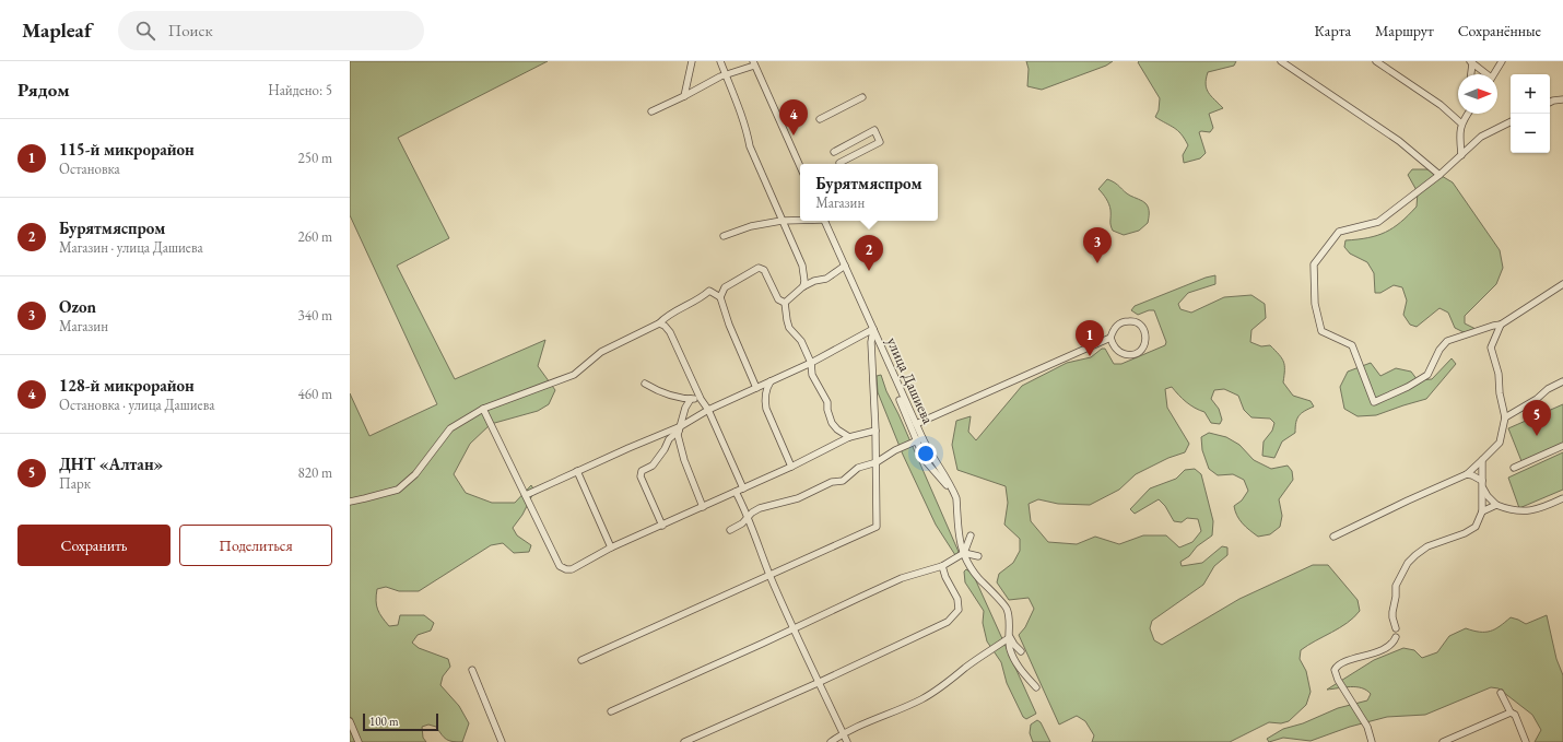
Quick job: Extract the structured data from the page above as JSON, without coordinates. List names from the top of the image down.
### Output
{
  "streets": {
    "street": ["улица Дашиева"]
  },
  "scale_bar": "100 m",
  "north": "right",
  "page": {
    "header": "Mapleaf",
    "search": "Поиск",
    "nav": ["Карта", "Маршрут", "Сохранённые"],
    "heading": ["Рядом", "Найдено: 5"],
    "map_buttons": ["+", "−"],
    "pins": [
      "4",
      "3",
      "2",
      "1",
      "5"
    ],
    "list": [
      {
        "mark": "1",
        "name": "115-й микрорайон",
        "note": "Остановка",
        "value": "250 m"
      },
      {
        "mark": "2",
        "name": "Бурятмяспром",
        "note": "Магазин · улица Дашиева",
        "value": "260 m"
      },
      {
        "mark": "3",
        "name": "Ozon",
        "note": "Магазин",
        "value": "340 m"
      },
      {
        "mark": "4",
        "name": "128-й микрорайон",
        "note": "Остановка · улица Дашиева",
        "value": "460 m"
      },
      {
        "mark": "5",
        "name": "ДНТ «Алтан»",
        "note": "Парк",
        "value": "820 m"
      }
    ],
    "popup": ["Бурятмяспром", "Магазин"],
    "buttons": ["Сохранить", "Поделиться"],
    "scale": "100 m"
  }
}
